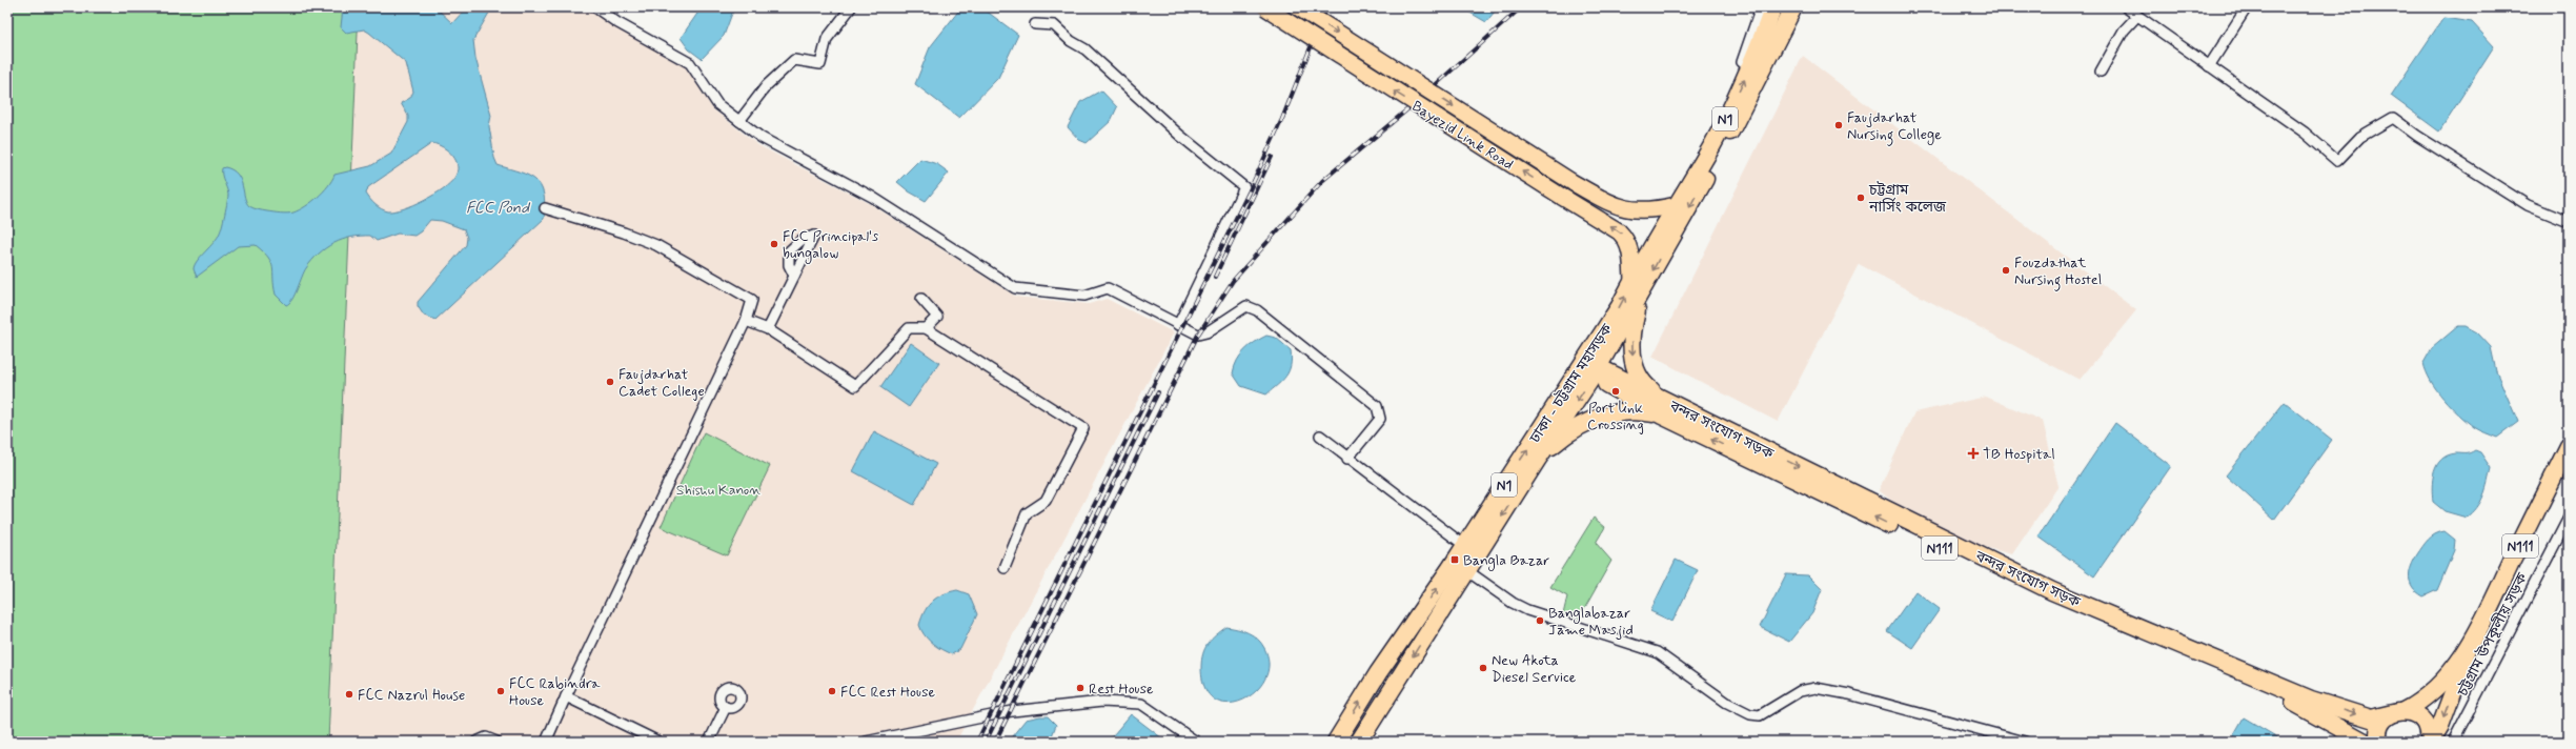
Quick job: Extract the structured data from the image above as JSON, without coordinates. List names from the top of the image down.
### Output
{
  "streets": {
    "highway": [
      "N1",
      "ঢাকা - চট্টগ্রাম মহাসড়ক",
      "বন্দর সংযোগ সড়ক",
      "N111"
    ],
    "main road": ["Bayezid Link Road"],
    "street": ["চট্টগ্রাম উপকূলীয় সড়ক"]
  },
  "crossings": [
    ["Bayezid Link Road", "ঢাকা - চট্টগ্রাম মহাসড়ক"],
    ["ঢাকা - চট্টগ্রাম মহাসড়ক", "বন্দর সংযোগ সড়ক"],
    ["বন্দর সংযোগ সড়ক", "N111"]
  ],
  "water": ["FCC Pond"],
  "parks": ["Shishu Kanon"],
  "places": {
    "other": [
      "Faujdarhat Nursing College",
      "চট্টগ্রাম নার্সিং কলেজ",
      "FCC Principal's bungalow",
      "Fouzdathat Nursing Hostel",
      "Faujdarhat Cadet College",
      "Port link Crossing",
      "Banglabazar Jame Masjid",
      "New Akota Diesel Service",
      "Rest House",
      "FCC Rabindra House",
      "FCC Rest House",
      "FCC Nazrul House"
    ],
    "health": ["TB Hospital"],
    "transit": ["Bangla Bazar"]
  }
}
